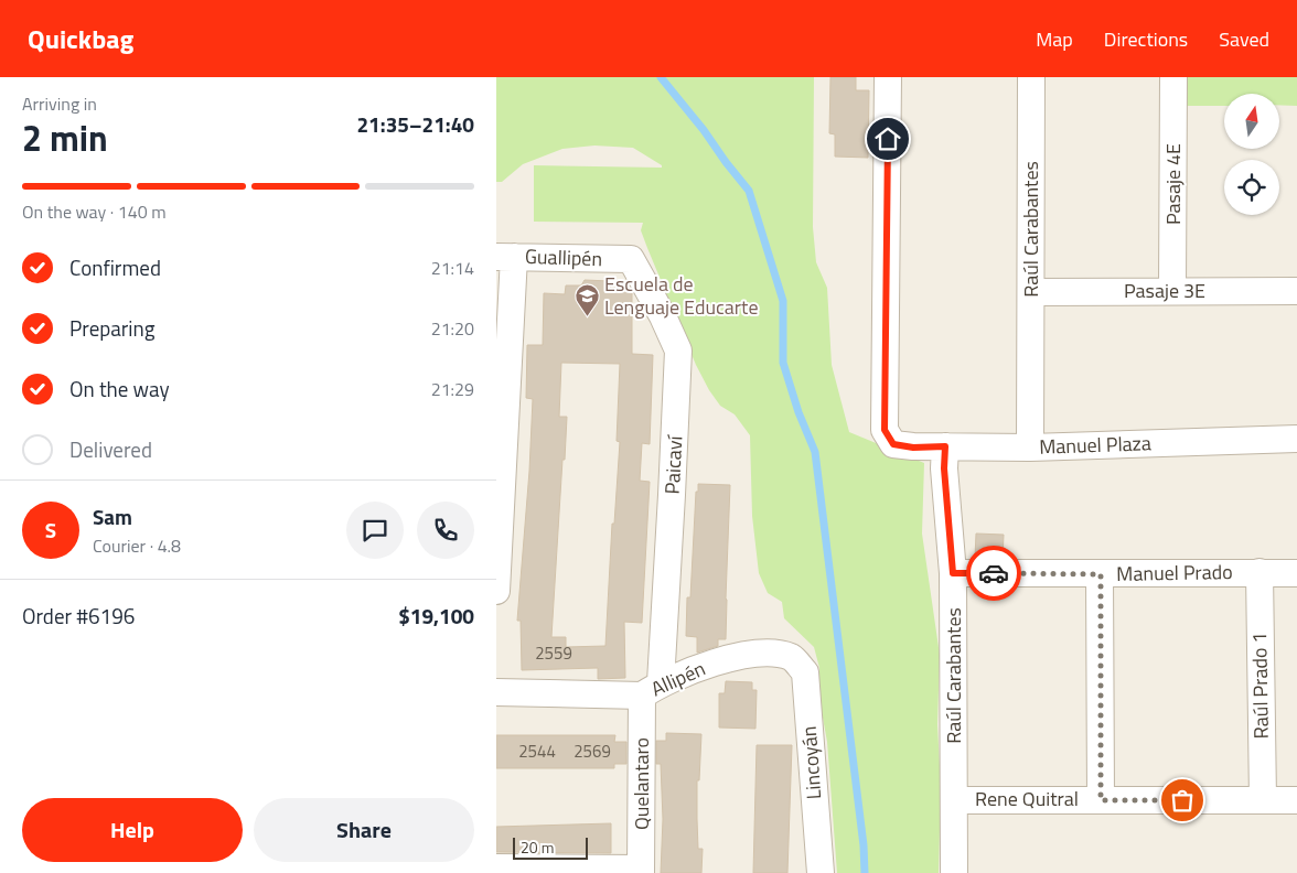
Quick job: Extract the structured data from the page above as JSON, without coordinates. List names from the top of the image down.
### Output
{
  "streets": {
    "street": [
      "Pasaje 4E",
      "Raúl Carabantes",
      "Guallipén",
      "Pasaje 3E",
      "Manuel Plaza",
      "Paicaví",
      "Manuel Prado",
      "Allipén",
      "Raúl Prado 1",
      "Lincoyán",
      "Quelantaro",
      "Rene Quitral"
    ]
  },
  "crossings": [
    ["Pasaje 4E", "Pasaje 3E"],
    ["Raúl Carabantes", "Pasaje 3E"],
    ["Raúl Carabantes", "Manuel Plaza"],
    ["Raúl Carabantes", "Manuel Prado"],
    ["Raúl Carabantes", "Rene Quitral"],
    ["Guallipén", "Paicaví"],
    ["Paicaví", "Allipén"],
    ["Paicaví", "Quelantaro"],
    ["Manuel Prado", "Raúl Prado 1"],
    ["Allipén", "Lincoyán"],
    ["Allipén", "Quelantaro"],
    ["Raúl Prado 1", "Rene Quitral"]
  ],
  "places": {
    "school or university": ["Escuela de Lenguaje Educarte"]
  },
  "house_numbers": ["2559", "2544", "2569"],
  "scale_bar": "20 m",
  "north": "top",
  "page": {
    "header": "Quickbag",
    "nav": ["Map", "Directions", "Saved"],
    "heading": ["2 min", "Arriving in", "21:35–21:40"],
    "panel": [
      "Sam",
      "Courier · 4.8",
      "Order #6196",
      "$19,100"
    ],
    "bar": "On the way · 140 m",
    "list": [
      ["Confirmed", "21:14"],
      ["Preparing", "21:20"],
      ["On the way", "21:29"],
      "Delivered"
    ],
    "round": "S",
    "buttons": ["Help", "Share"],
    "scale": "20 m"
  }
}
